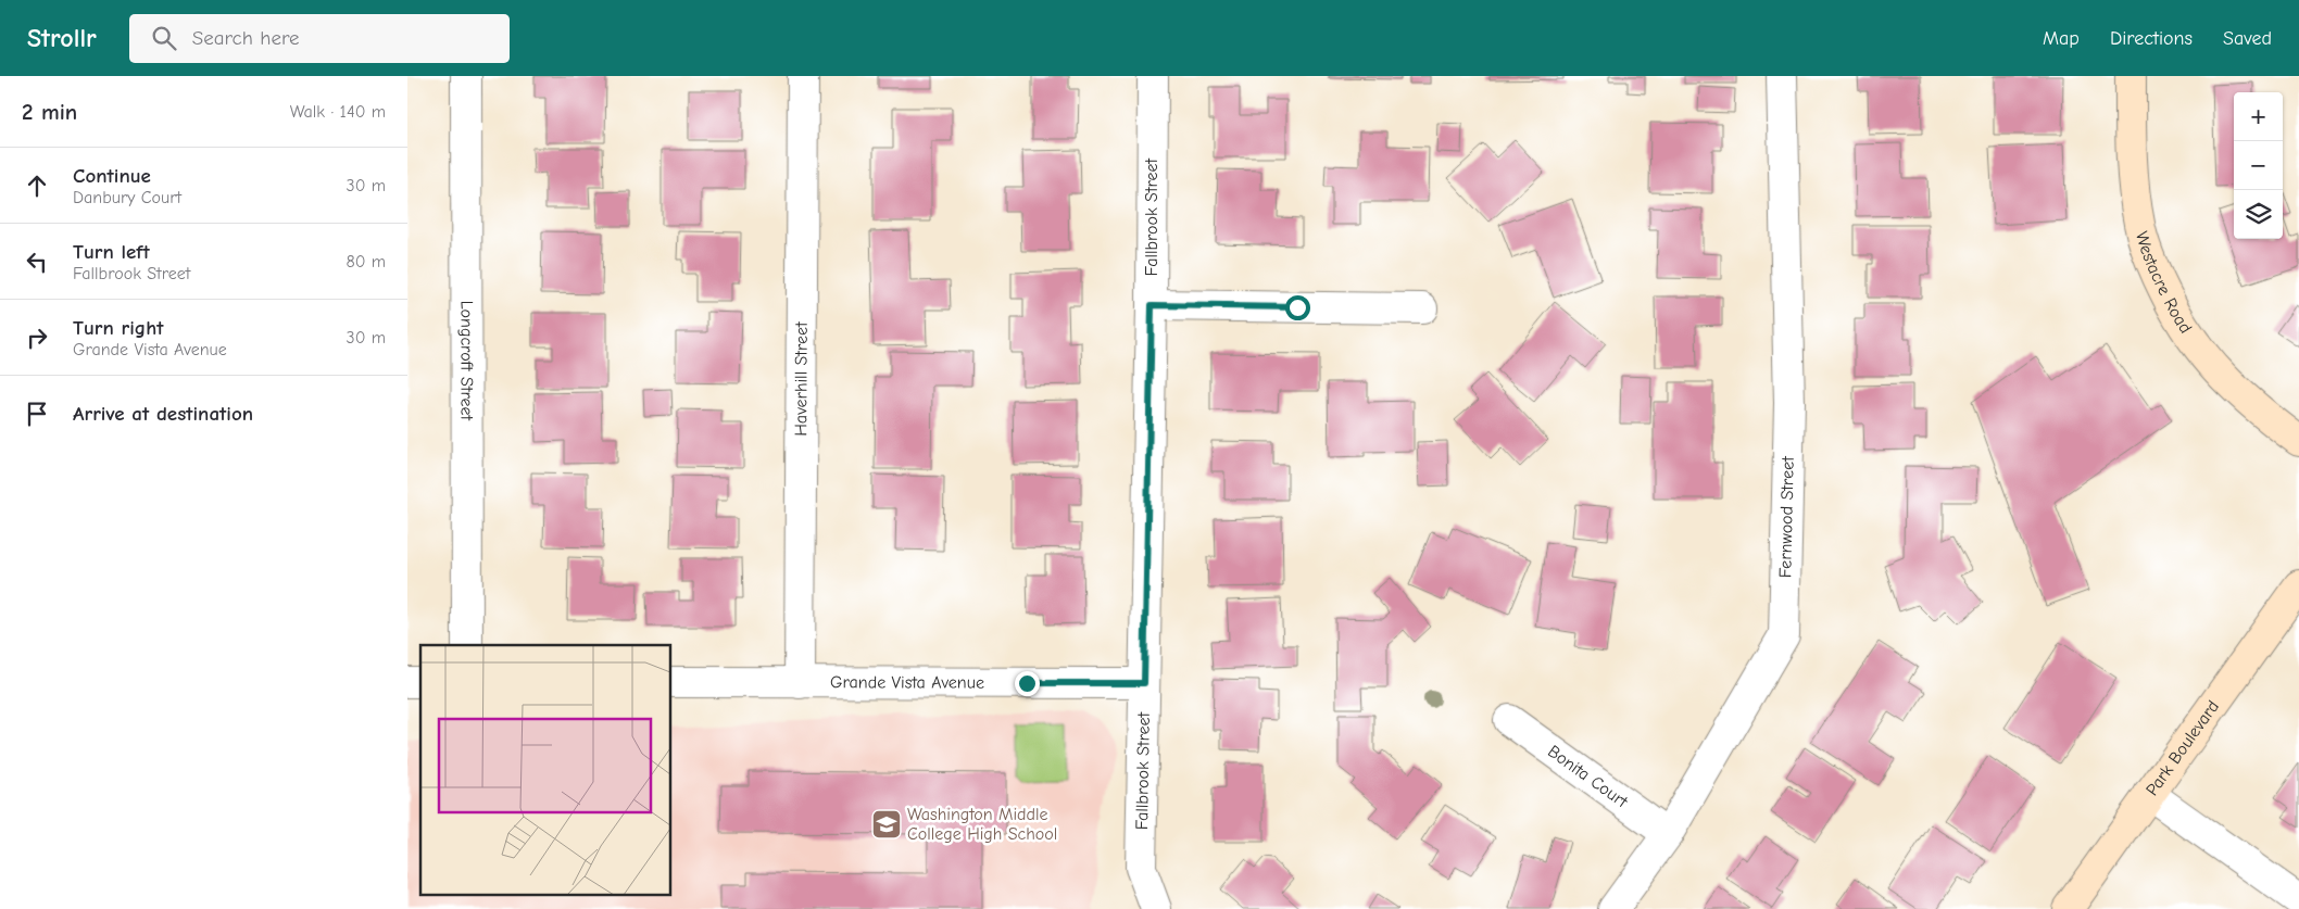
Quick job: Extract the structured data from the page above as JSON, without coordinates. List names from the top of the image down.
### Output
{
  "streets": {
    "street": [
      "Fallbrook Street",
      "Westacre Road",
      "Longcroft Street",
      "Haverhill Street",
      "Fernwood Street",
      "Grande Vista Avenue",
      "Park Boulevard",
      "Bonita Court"
    ]
  },
  "crossings": [
    ["Fallbrook Street", "Grande Vista Avenue"],
    ["Haverhill Street", "Grande Vista Avenue"],
    ["Fernwood Street", "Bonita Court"]
  ],
  "places": {
    "school or university": ["Washington Middle College High School"]
  },
  "page": {
    "header": "Strollr",
    "search": "Search here",
    "nav": ["Map", "Directions", "Saved"],
    "heading": ["2 min", "Walk · 140 m"],
    "map_buttons": ["+", "−"],
    "list": [
      ["Continue", "Danbury Court", "30 m"],
      ["Turn left", "Fallbrook Street", "80 m"],
      ["Turn right", "Grande Vista Avenue", "30 m"],
      "Arrive at destination"
    ]
  }
}
